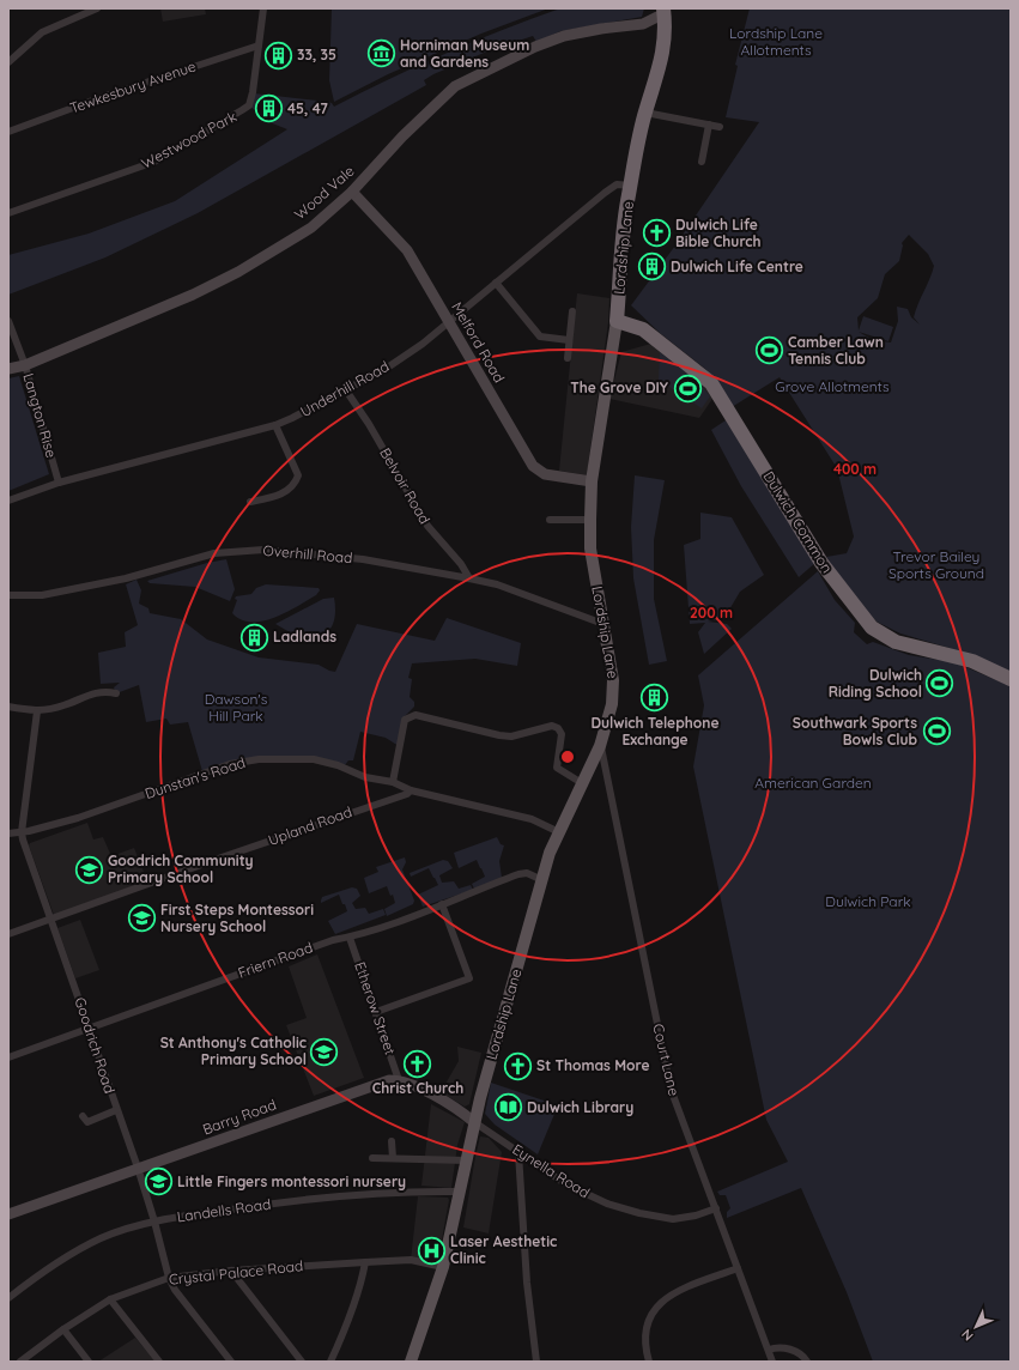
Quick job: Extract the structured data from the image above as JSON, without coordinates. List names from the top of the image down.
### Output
{
  "streets": {
    "highway": ["Lordship Lane", "Dulwich Common"],
    "street": [
      "Tewkesbury Avenue",
      "Westwood Park",
      "Wood Vale",
      "Melford Road",
      "Underhill Road",
      "Langton Rise",
      "Belvoir Road",
      "Overhill Road",
      "Dunstan's Road",
      "Upland Road",
      "Friern Road",
      "Etherow Street",
      "Goodrich Road",
      "Court Lane",
      "Barry Road",
      "Eynella Road",
      "Landells Road",
      "Crystal Palace Road"
    ]
  },
  "crossings": [
    ["Tewkesbury Avenue", "Westwood Park"],
    ["Wood Vale", "Lordship Lane"],
    ["Wood Vale", "Melford Road"],
    ["Wood Vale", "Langton Rise"],
    ["Lordship Lane", "Melford Road"],
    ["Lordship Lane", "Underhill Road"],
    ["Lordship Lane", "Dulwich Common"],
    ["Lordship Lane", "Overhill Road"],
    ["Lordship Lane", "Friern Road"],
    ["Lordship Lane", "Court Lane"],
    ["Lordship Lane", "Eynella Road"],
    ["Lordship Lane", "Landells Road"],
    ["Lordship Lane", "Crystal Palace Road"],
    ["Melford Road", "Underhill Road"],
    ["Underhill Road", "Langton Rise"],
    ["Underhill Road", "Belvoir Road"],
    ["Belvoir Road", "Overhill Road"],
    ["Dunstan's Road", "Upland Road"],
    ["Dunstan's Road", "Goodrich Road"],
    ["Upland Road", "Goodrich Road"],
    ["Friern Road", "Etherow Street"],
    ["Friern Road", "Goodrich Road"],
    ["Etherow Street", "Barry Road"],
    ["Goodrich Road", "Barry Road"],
    ["Goodrich Road", "Landells Road"],
    ["Goodrich Road", "Crystal Palace Road"],
    ["Court Lane", "Eynella Road"]
  ],
  "parks": [
    "Lordship Lane Allotments",
    "Grove Allotments",
    "Trevor Bailey Sports Ground",
    "Dawson's Hill Park",
    "American Garden",
    "Dulwich Park"
  ],
  "places": {
    "museum": ["Horniman Museum and Gardens"],
    "building": [
      "33, 35",
      "45, 47",
      "Dulwich Life Centre",
      "Ladlands",
      "Dulwich Telephone Exchange"
    ],
    "church": ["Dulwich Life Bible Church", "Christ Church", "St Thomas More"],
    "sports": [
      "Camber Lawn Tennis Club",
      "The Grove DIY",
      "Dulwich Riding School",
      "Southwark Sports Bowls Club"
    ],
    "school or university": [
      "Goodrich Community Primary School",
      "First Steps Montessori Nursery School",
      "St Anthony's Catholic Primary School",
      "Little Fingers montessori nursery"
    ],
    "library": ["Dulwich Library"],
    "hospital": ["Laser Aesthetic Clinic"]
  },
  "north": "bottom left",
  "rings": ["400 m", "200 m"]
}
